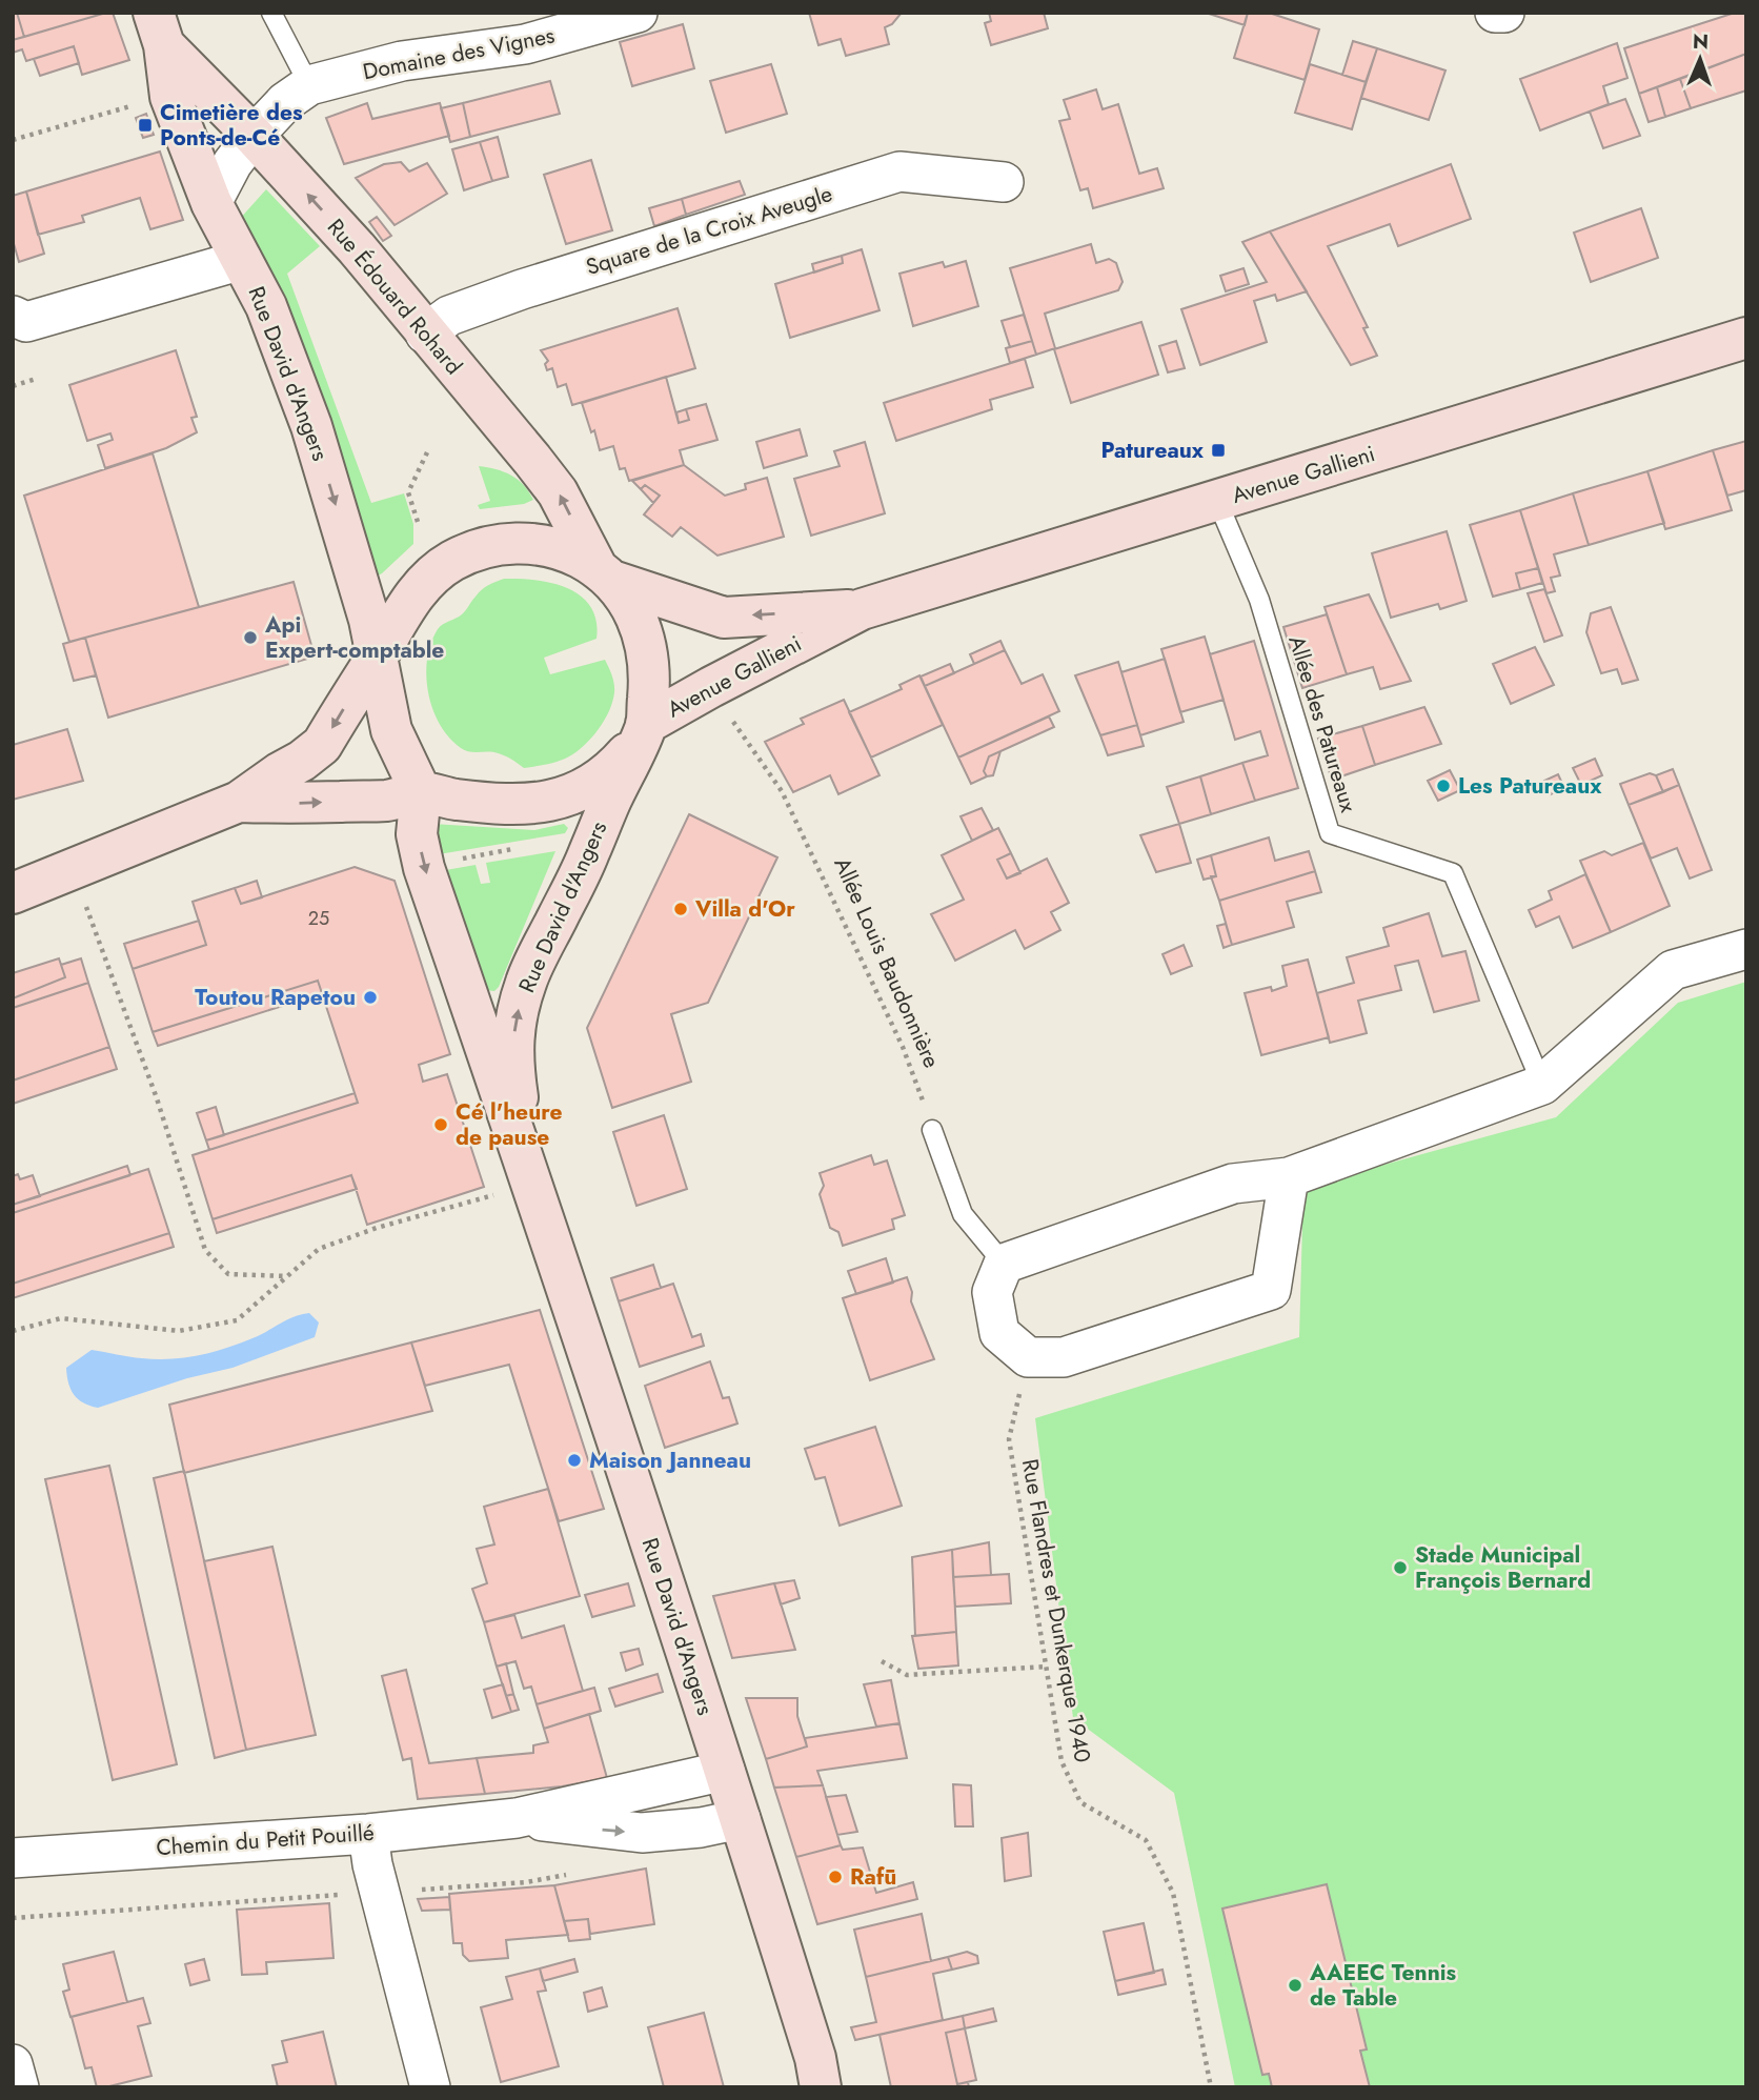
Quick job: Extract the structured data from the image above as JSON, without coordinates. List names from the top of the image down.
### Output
{
  "streets": {
    "main road": ["Rue Édouard Rohard", "Rue David d'Angers", "Avenue Gallieni"],
    "street": ["Domaine des Vignes", "Square de la Croix Aveugle", "Chemin du Petit Pouillé"],
    "lane": ["Allée des Patureaux"],
    "path": ["Allée Louis Baudonnière", "Rue Flandres et Dunkerque 1940"]
  },
  "crossings": [
    ["Domaine des Vignes", "Rue Édouard Rohard"],
    ["Domaine des Vignes", "Rue David d'Angers"],
    ["Square de la Croix Aveugle", "Rue Édouard Rohard"],
    ["Rue Édouard Rohard", "Rue David d'Angers"],
    ["Rue Édouard Rohard", "Avenue Gallieni"],
    ["Rue David d'Angers", "Avenue Gallieni"],
    ["Rue David d'Angers", "Chemin du Petit Pouillé"],
    ["Avenue Gallieni", "Allée des Patureaux"],
    ["Avenue Gallieni", "Allée Louis Baudonnière"]
  ],
  "one_way": ["Rue Édouard Rohard"],
  "places": {
    "transit": ["Cimetière des Ponts-de-Cé", "Patureaux"],
    "other": [
      "Api Expert-comptable",
      "Les Patureaux",
      "Villa d'Or",
      "Toutou Rapetou",
      "Cé l'heure de pause",
      "Maison Janneau",
      "Stade Municipal François Bernard",
      "Rafū",
      "AAEEC Tennis de Table"
    ]
  },
  "house_numbers": ["25"],
  "north": "top"
}
